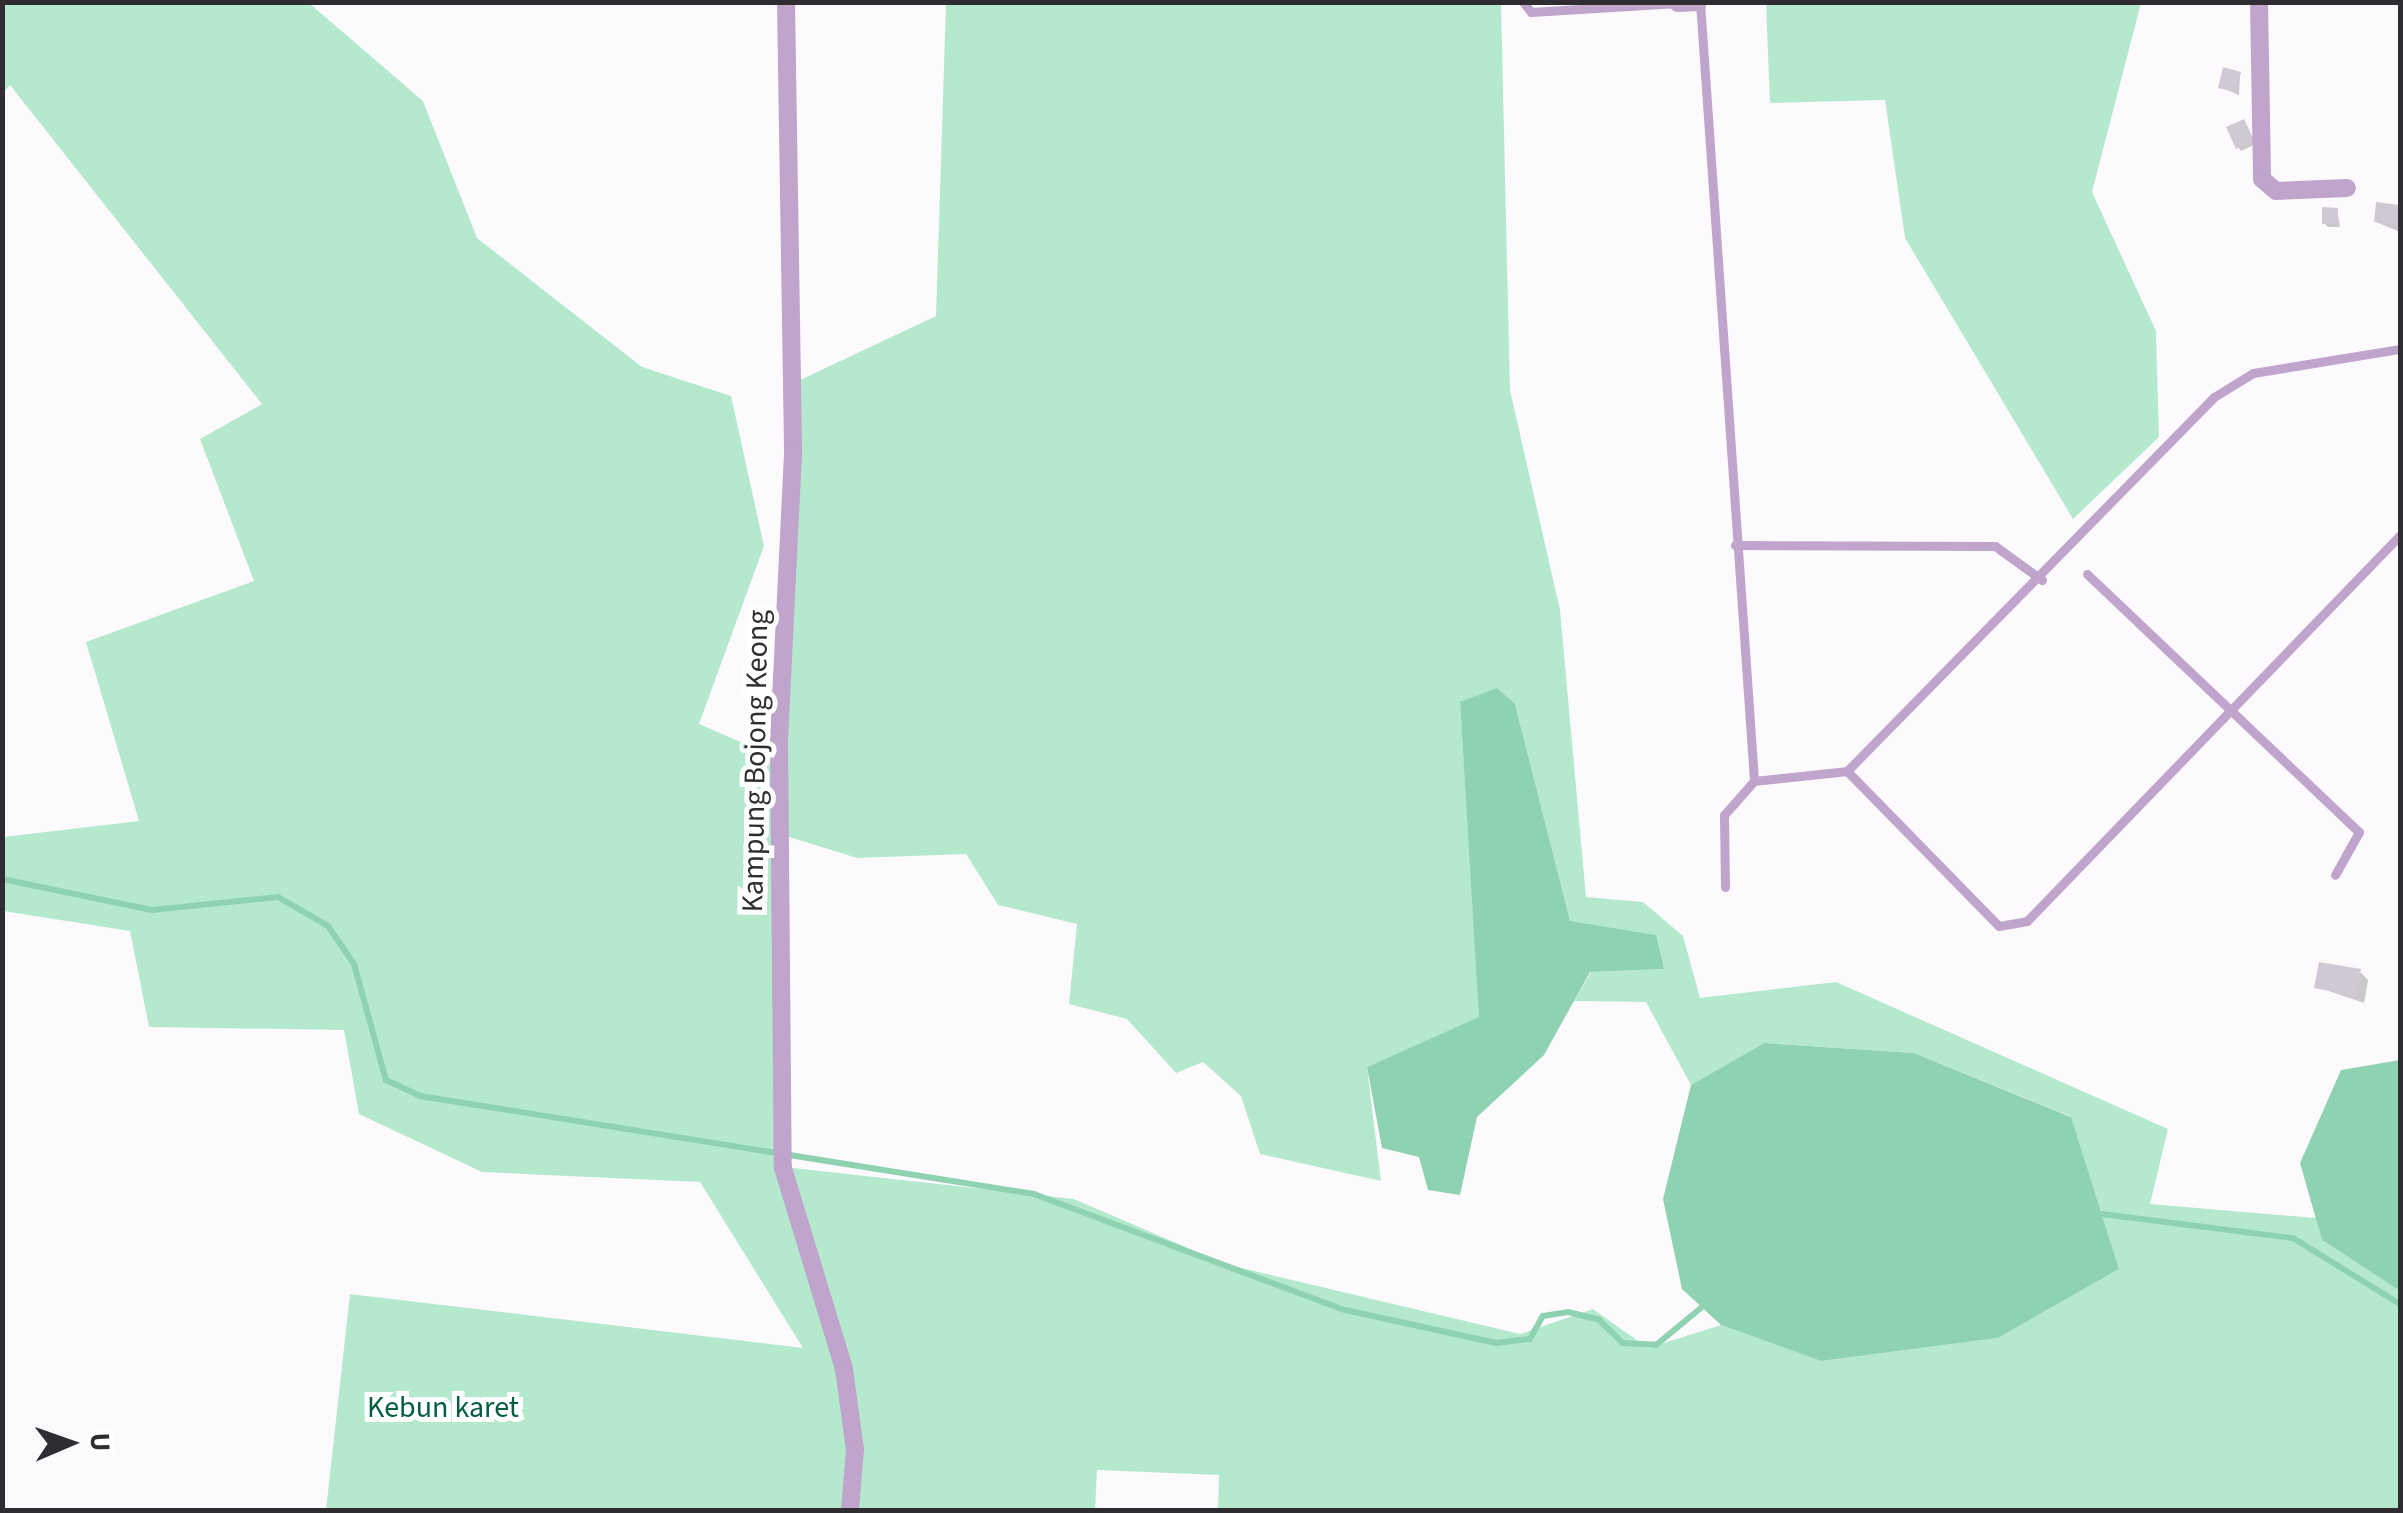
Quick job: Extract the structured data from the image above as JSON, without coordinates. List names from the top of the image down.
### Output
{
  "streets": {
    "street": ["Kampung Bojong Keong"]
  },
  "parks": ["Kebun karet"],
  "north": "right"
}
